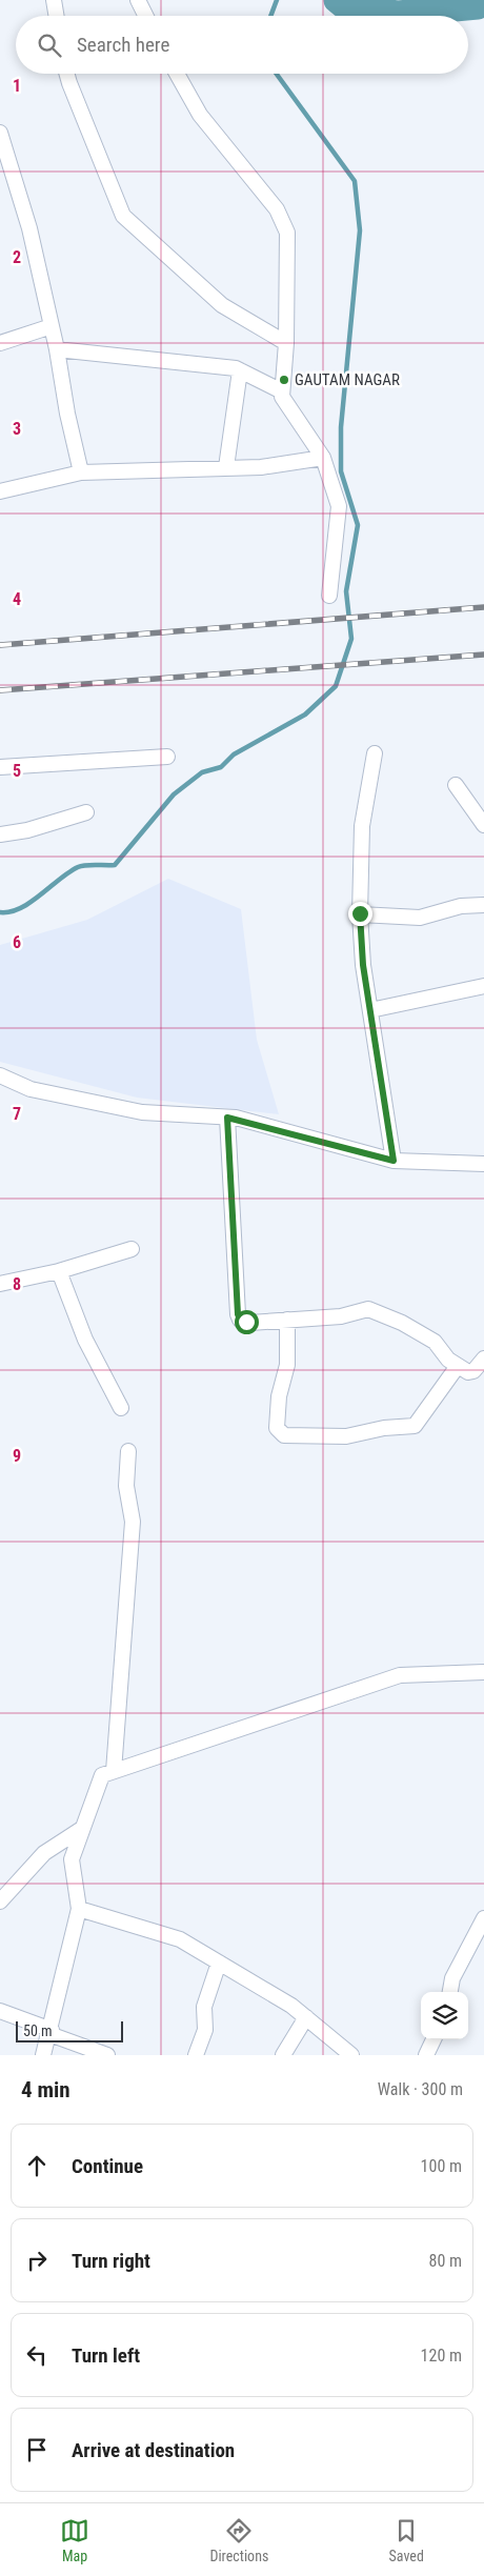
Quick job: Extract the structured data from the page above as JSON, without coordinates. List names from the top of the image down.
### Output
{
  "places": ["GAUTAM NAGAR"],
  "scale_bar": "50 m",
  "page": {
    "search": "Search here",
    "scale": "50 m",
    "heading": ["4 min", "Walk · 300 m"],
    "list": [
      ["Continue", "100 m"],
      ["Turn right", "80 m"],
      ["Turn left", "120 m"],
      "Arrive at destination"
    ],
    "nav": ["Map", "Directions", "Saved"]
  },
  "grid": {
    "rows": [
      "1",
      "2",
      "3",
      "4",
      "5",
      "6",
      "7",
      "8",
      "9"
    ]
  }
}
